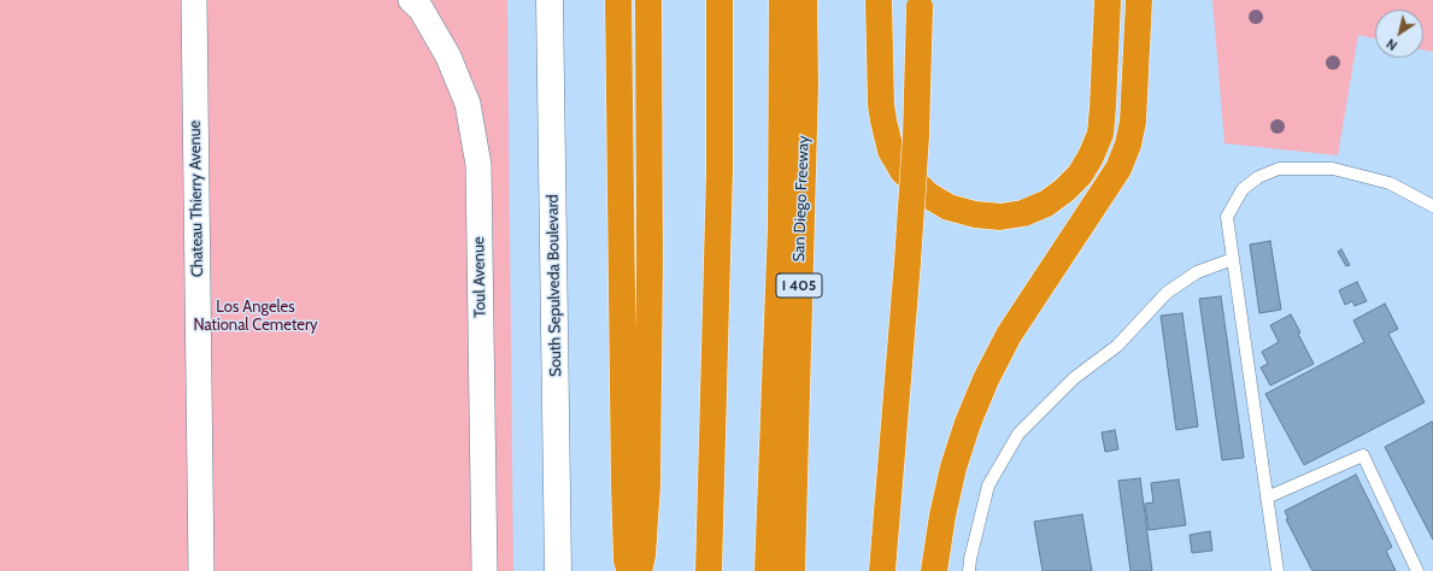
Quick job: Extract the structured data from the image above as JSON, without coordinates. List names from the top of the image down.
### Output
{
  "streets": {
    "highway": ["San Diego Freeway", "I 405"],
    "main road": ["South Sepulveda Boulevard"],
    "street": ["Chateau Thierry Avenue", "Toul Avenue"]
  },
  "parks": ["Los Angeles National Cemetery"],
  "north": "bottom left"
}
